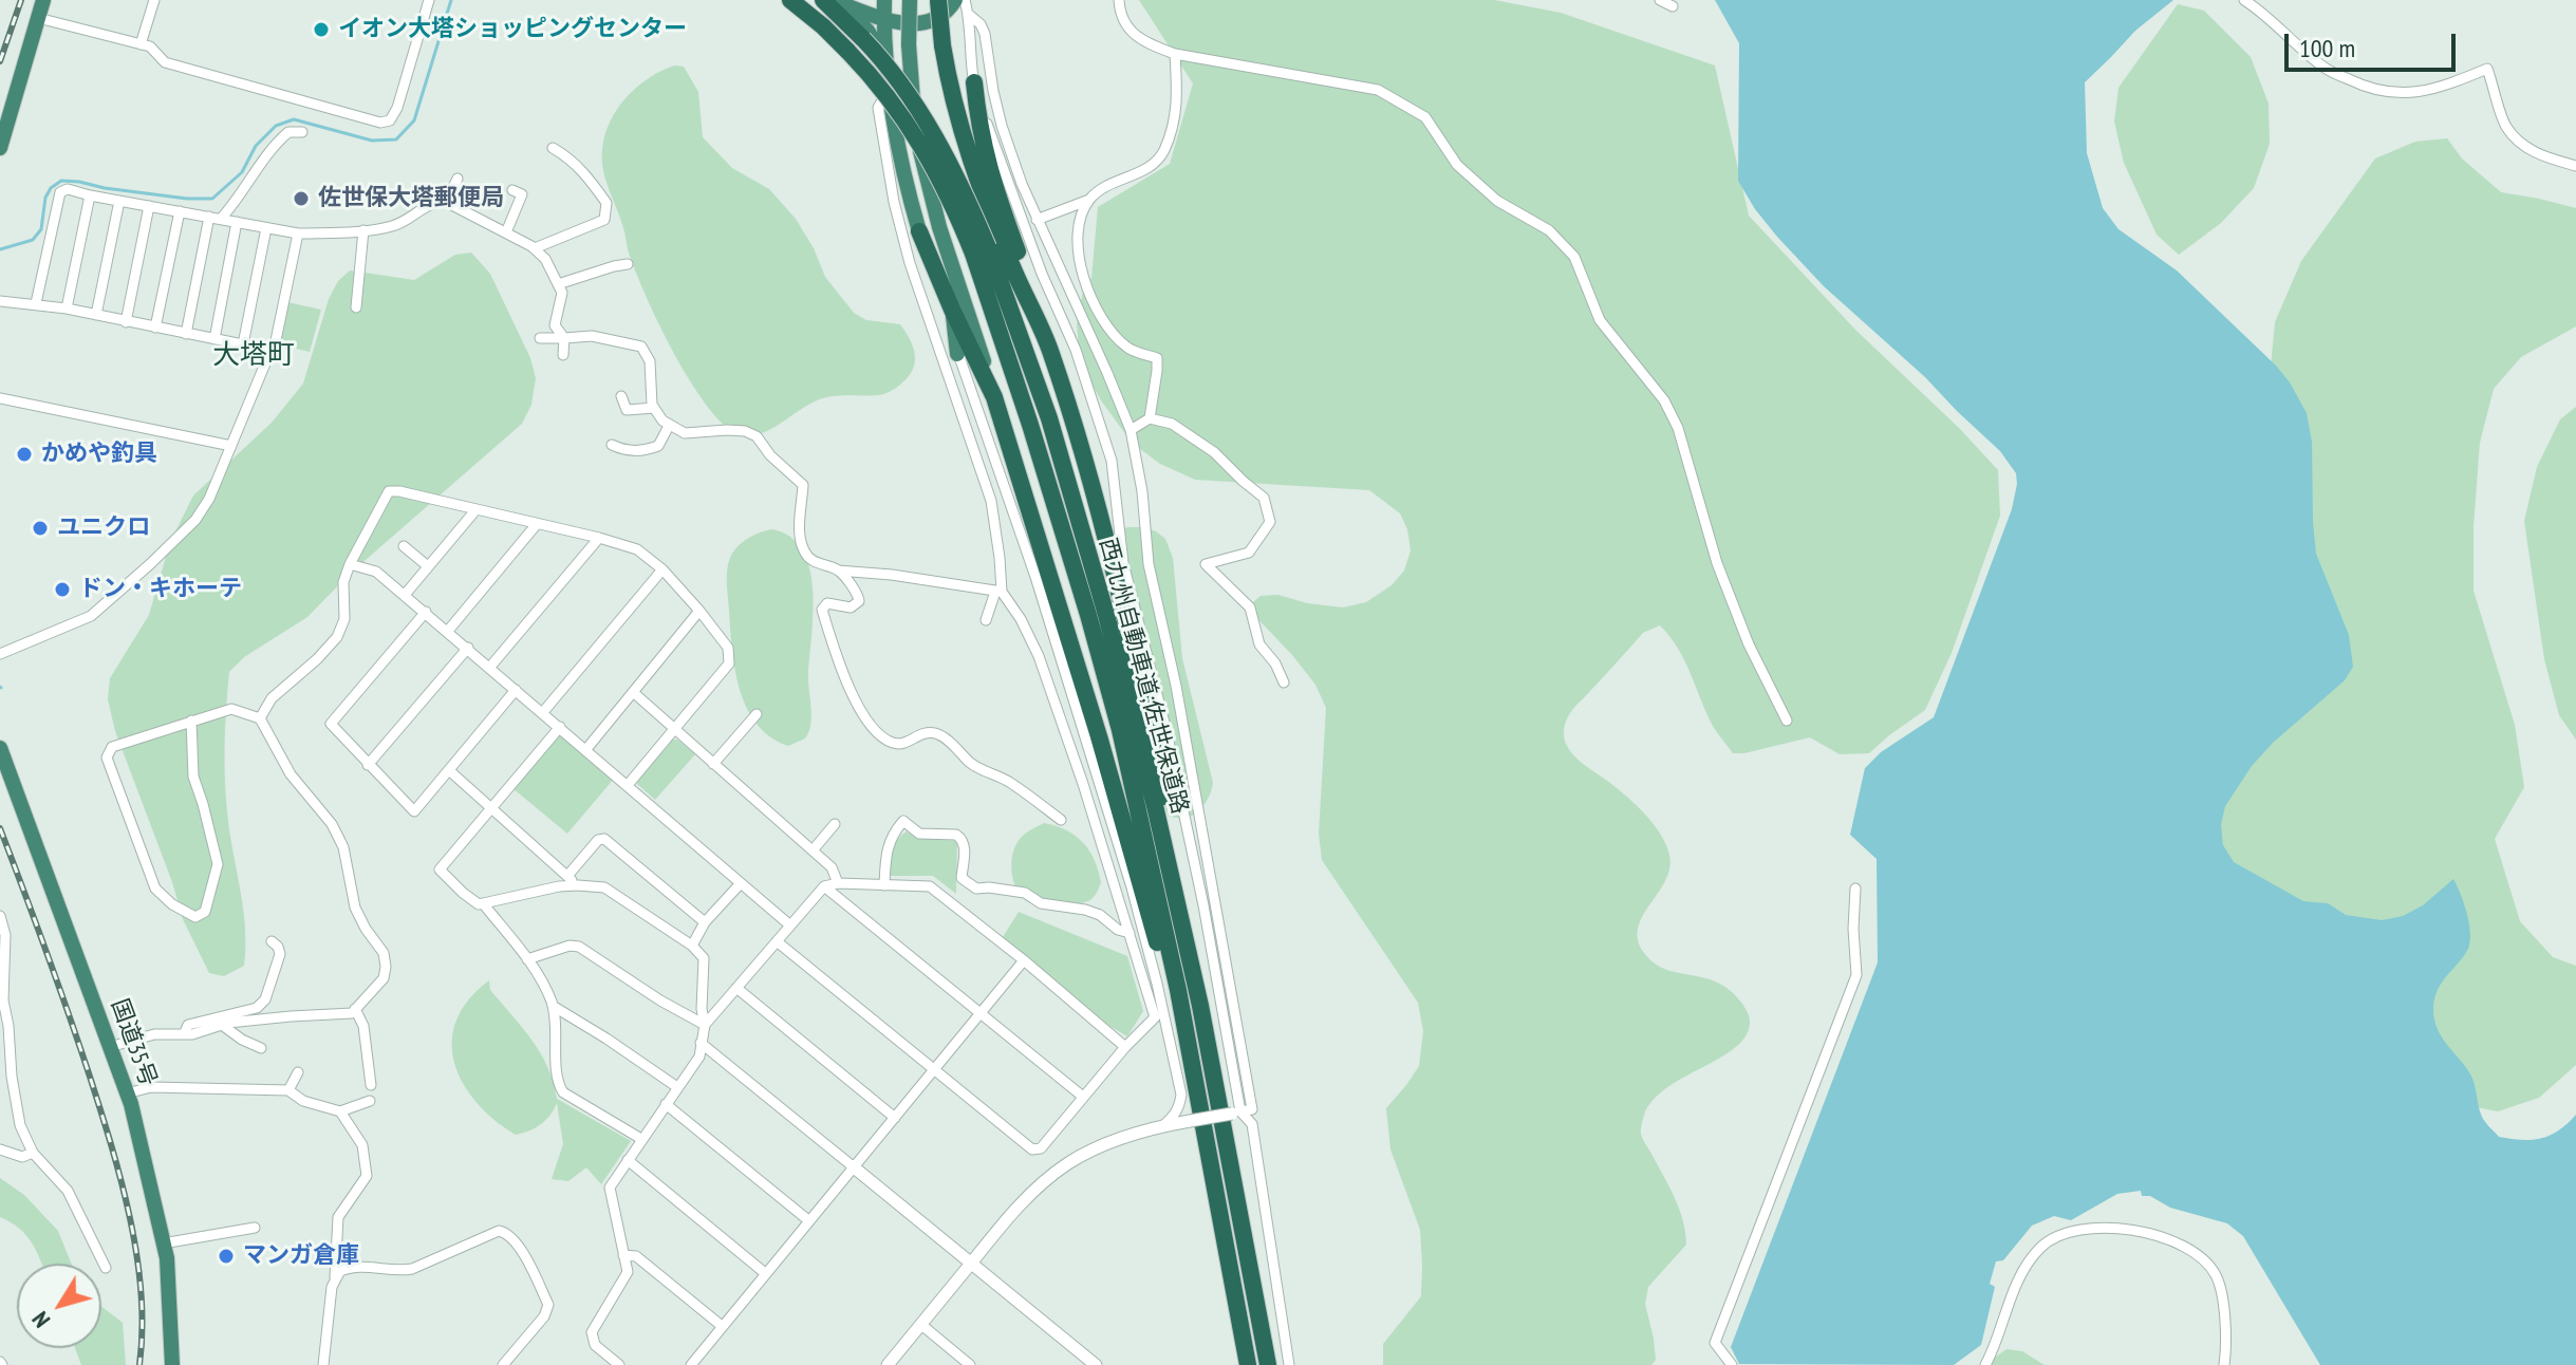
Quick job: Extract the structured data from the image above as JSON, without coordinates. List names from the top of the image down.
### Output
{
  "streets": {
    "highway": ["西九州自動車道;佐世保道路", "国道35号"]
  },
  "districts": ["大塔町"],
  "places": [
    "イオン大塔ショッピングセンター",
    "佐世保大塔郵便局",
    "かめや釣具",
    "ユニクロ",
    "ドン・キホーテ",
    "マンガ倉庫"
  ],
  "scale_bar": "100 m",
  "north": "bottom left"
}
